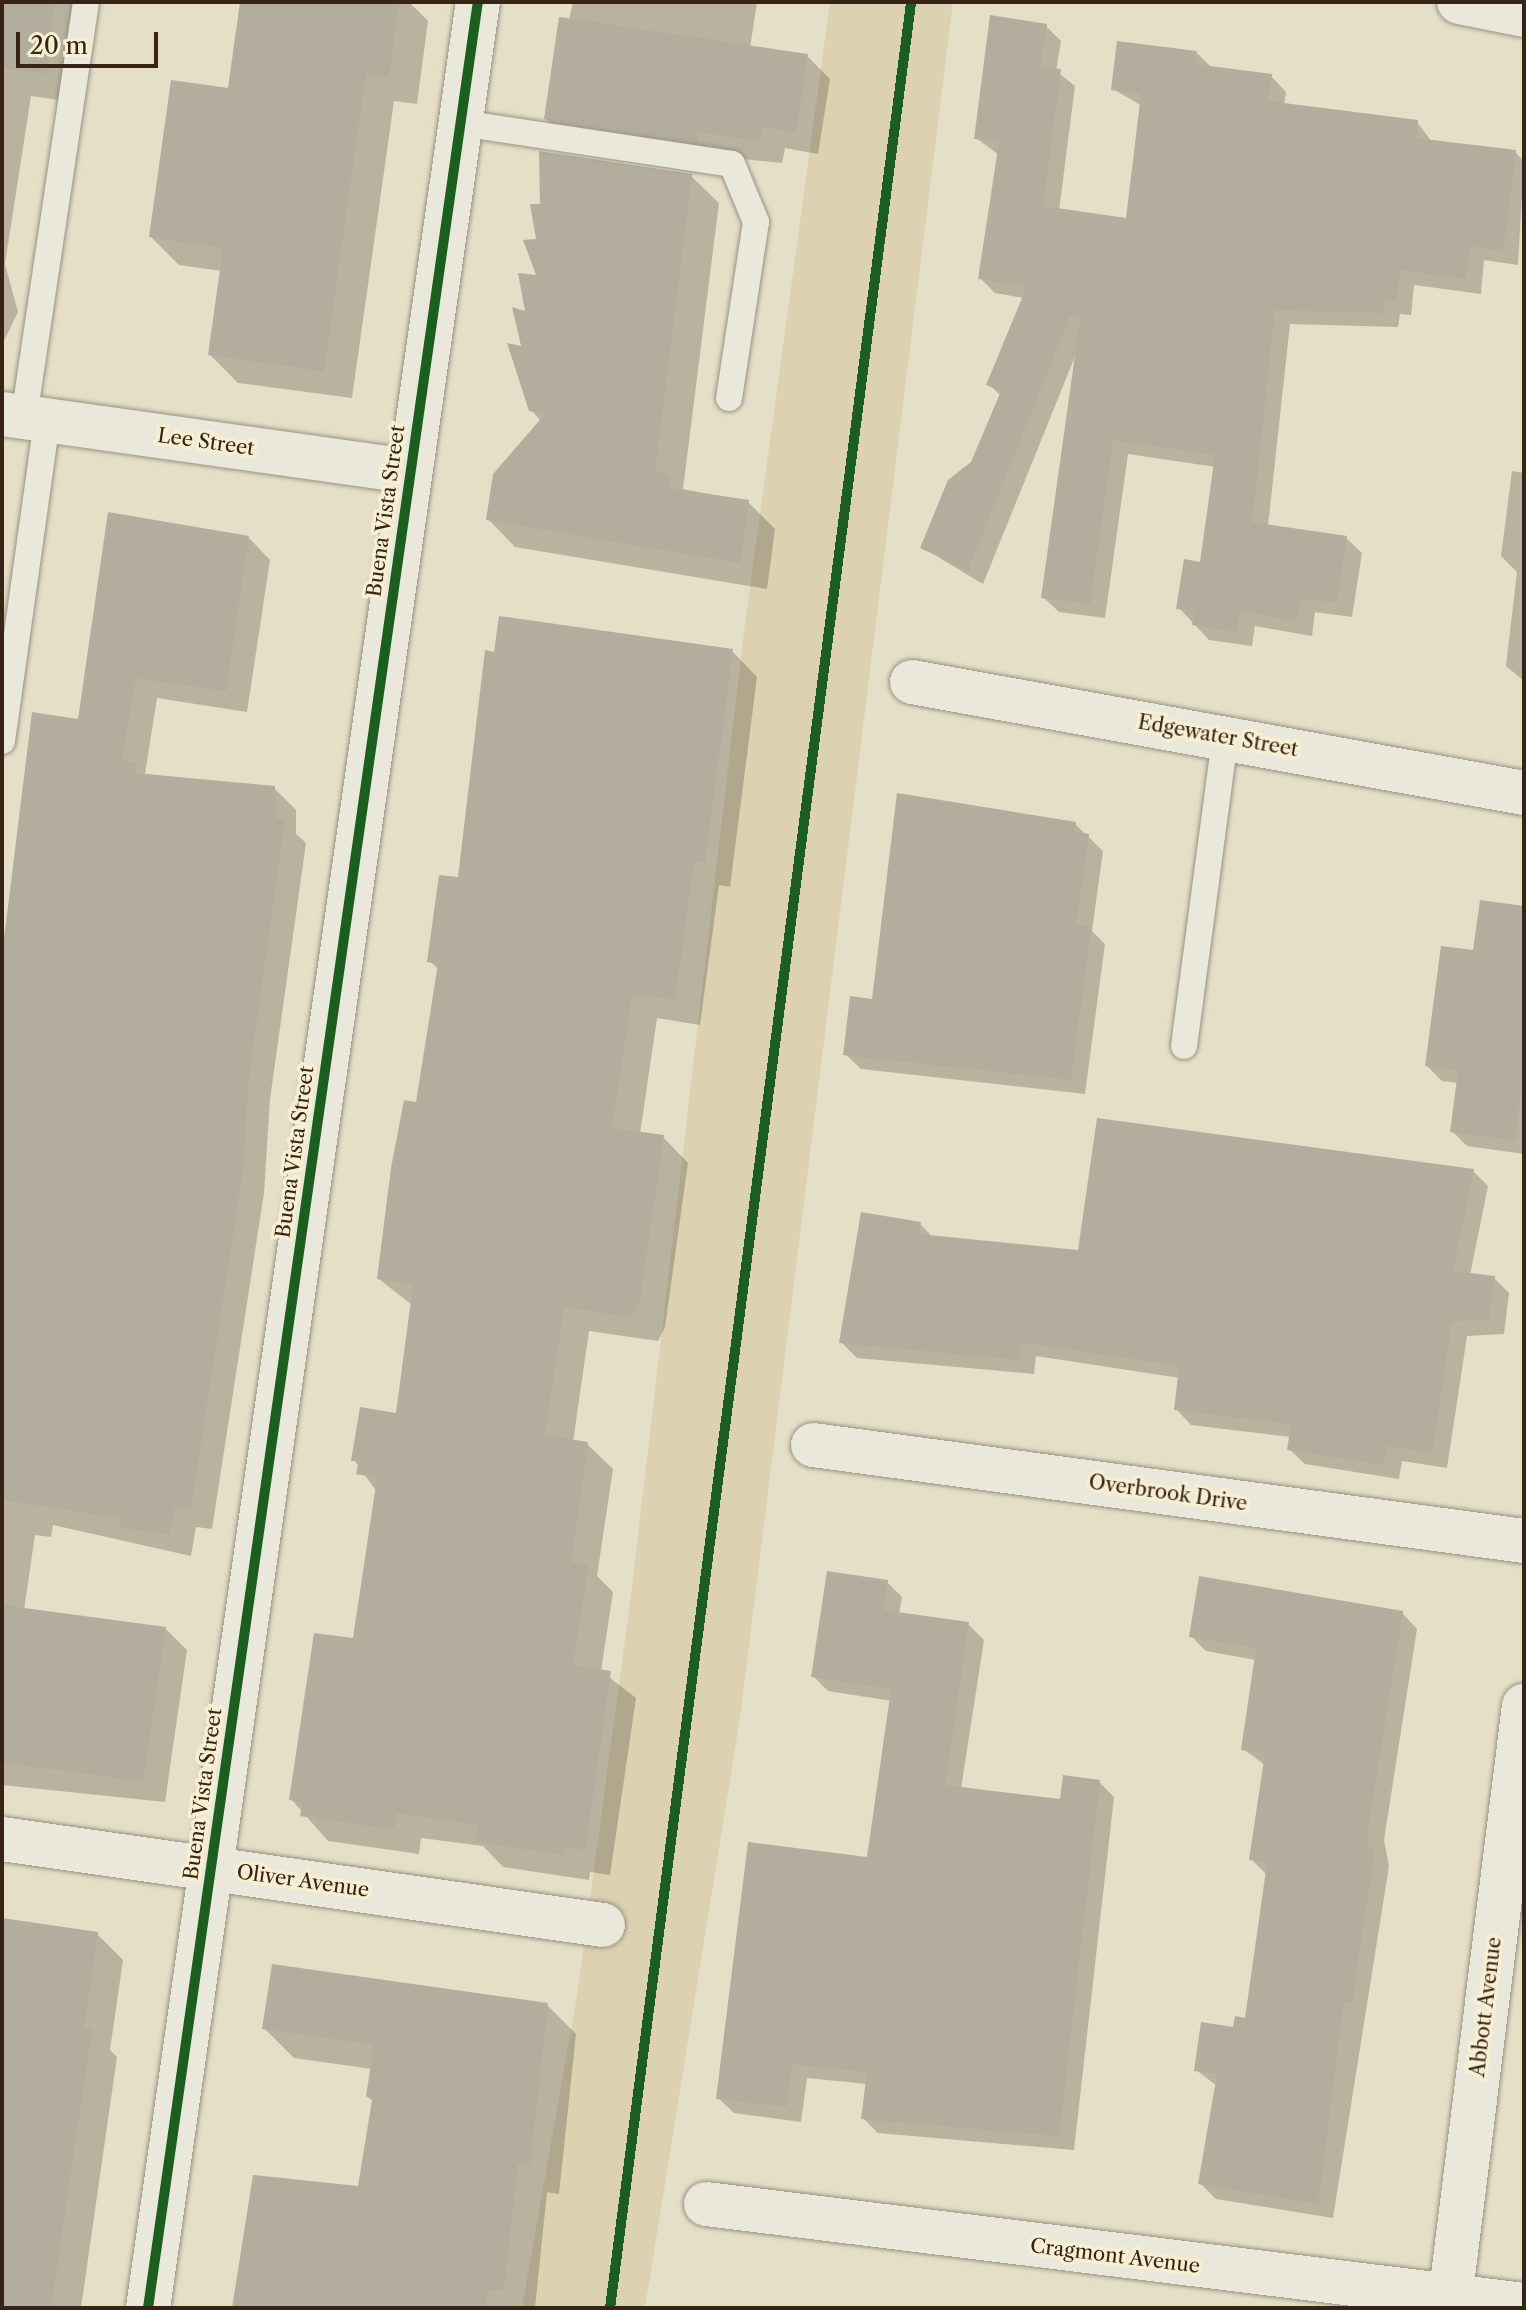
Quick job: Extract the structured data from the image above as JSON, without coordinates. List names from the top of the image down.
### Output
{
  "streets": {
    "street": [
      "Lee Street",
      "Buena Vista Street",
      "Edgewater Street",
      "Overbrook Drive",
      "Oliver Avenue",
      "Abbott Avenue",
      "Cragmont Avenue"
    ]
  },
  "crossings": [
    ["Lee Street", "Buena Vista Street"],
    ["Buena Vista Street", "Oliver Avenue"],
    ["Abbott Avenue", "Cragmont Avenue"]
  ],
  "scale_bar": "20 m"
}
